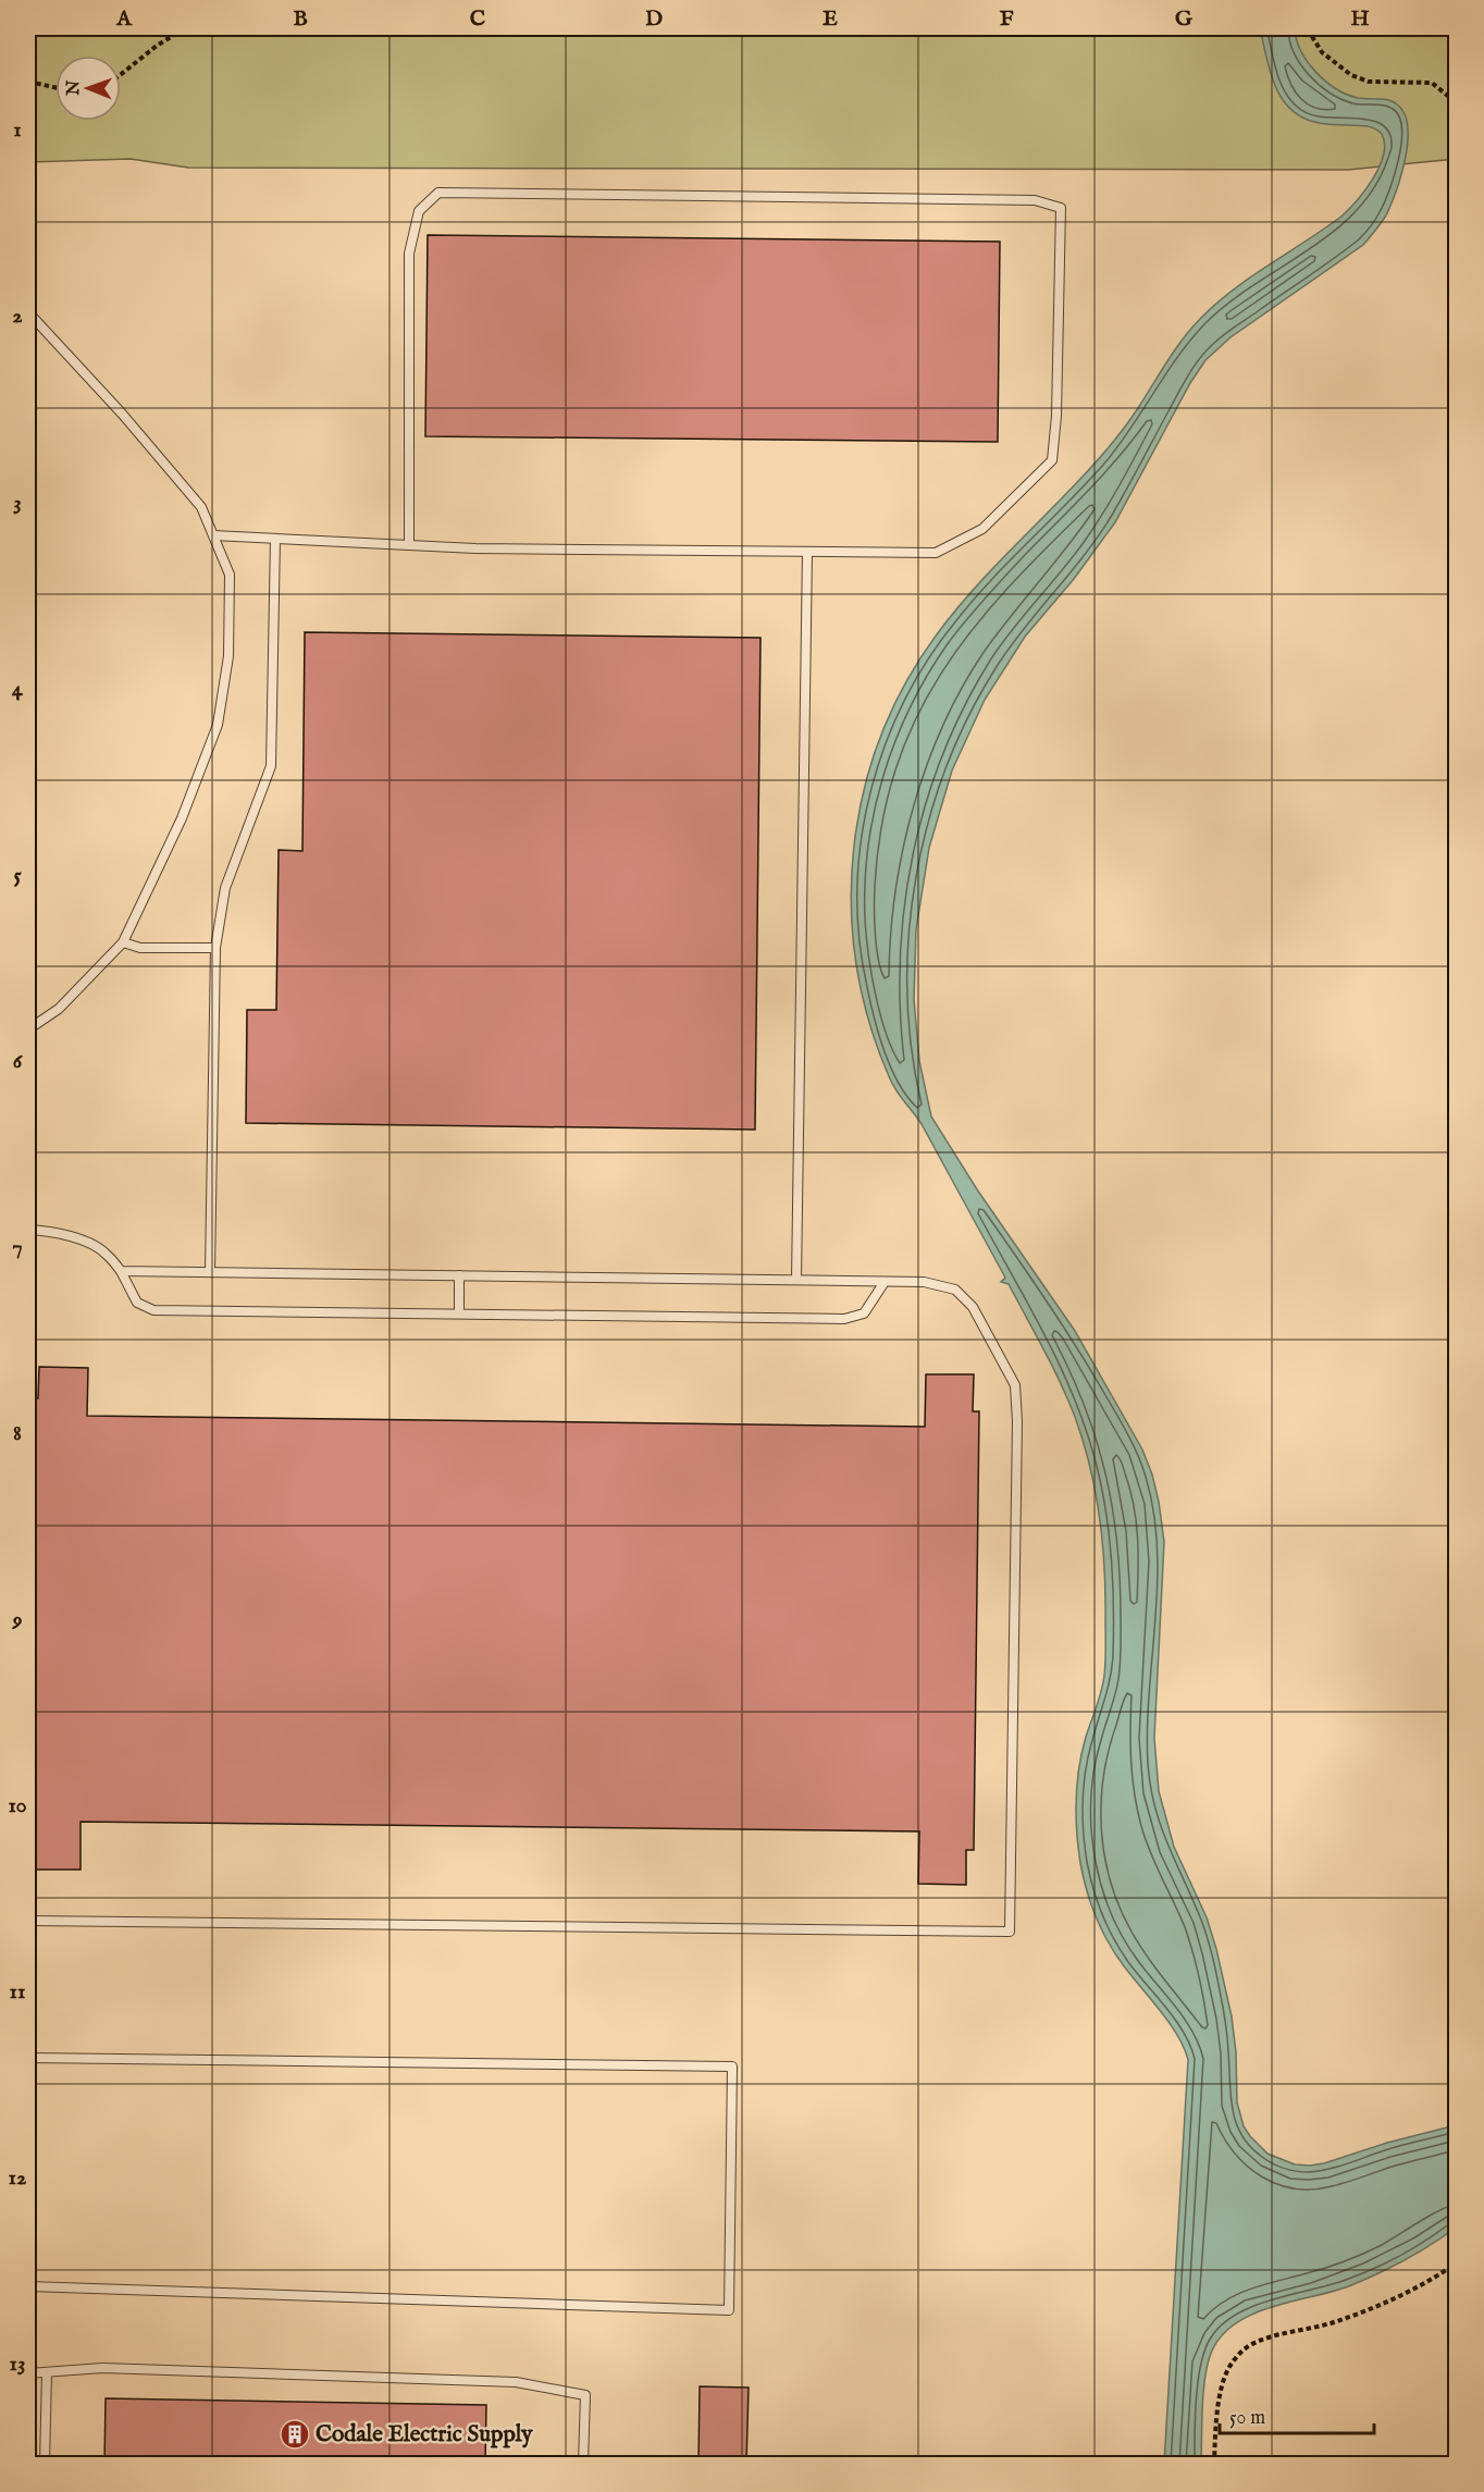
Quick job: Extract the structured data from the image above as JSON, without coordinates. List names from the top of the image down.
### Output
{
  "places": {
    "building": ["Codale Electric Supply"]
  },
  "scale_bar": "50 m",
  "north": "left",
  "grid": {
    "columns": [
      "A",
      "B",
      "C",
      "D",
      "E",
      "F",
      "G",
      "H"
    ],
    "rows": [
      "1",
      "2",
      "3",
      "4",
      "5",
      "6",
      "7",
      "8",
      "9",
      "10",
      "11",
      "12",
      "13"
    ]
  }
}
